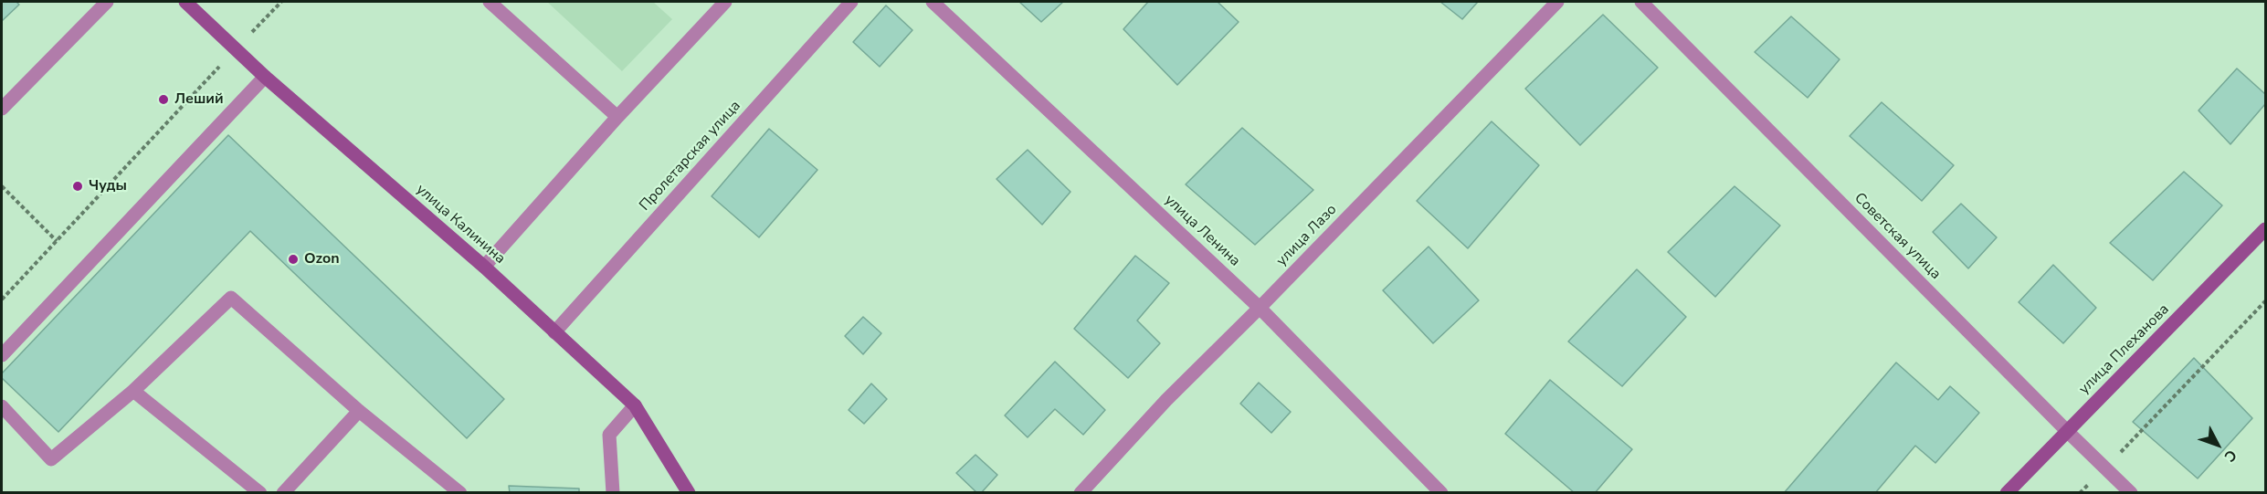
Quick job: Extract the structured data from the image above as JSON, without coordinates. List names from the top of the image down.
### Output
{
  "streets": {
    "main road": ["улица Калинина", "улица Плеханова"],
    "street": [
      "Пролетарская улица",
      "улица Ленина",
      "улица Лазо",
      "Советская улица"
    ]
  },
  "crossings": [
    ["Пролетарская улица", "улица Калинина"],
    ["улица Ленина", "улица Лазо"],
    ["Советская улица", "улица Плеханова"]
  ],
  "places": ["Леший", "Чуды", "Ozon"],
  "north": "bottom right"
}
